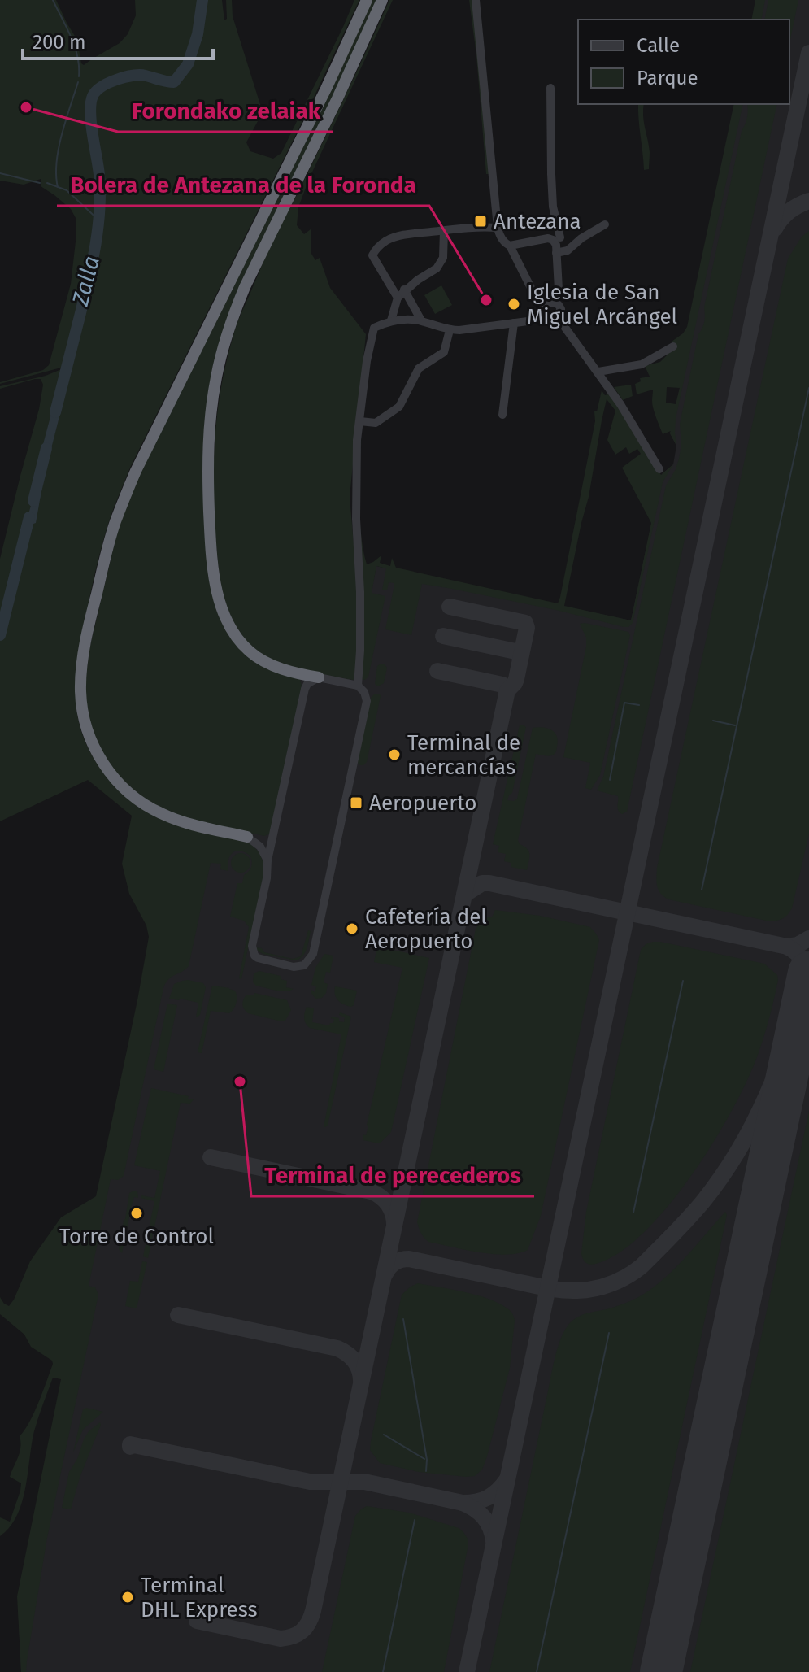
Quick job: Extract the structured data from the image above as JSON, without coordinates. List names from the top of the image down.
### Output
{
  "water": ["Zalla"],
  "places": {
    "other": [
      "Forondako zelaiak",
      "Bolera de Antezana de la Foronda",
      "Iglesia de San Miguel Arcángel",
      "Terminal de mercancías",
      "Cafetería del Aeropuerto",
      "Terminal de perecederos",
      "Torre de Control",
      "Terminal DHL Express"
    ],
    "transit": ["Antezana", "Aeropuerto"]
  },
  "legend": ["Calle", "Parque"],
  "scale_bar": "200 m"
}
